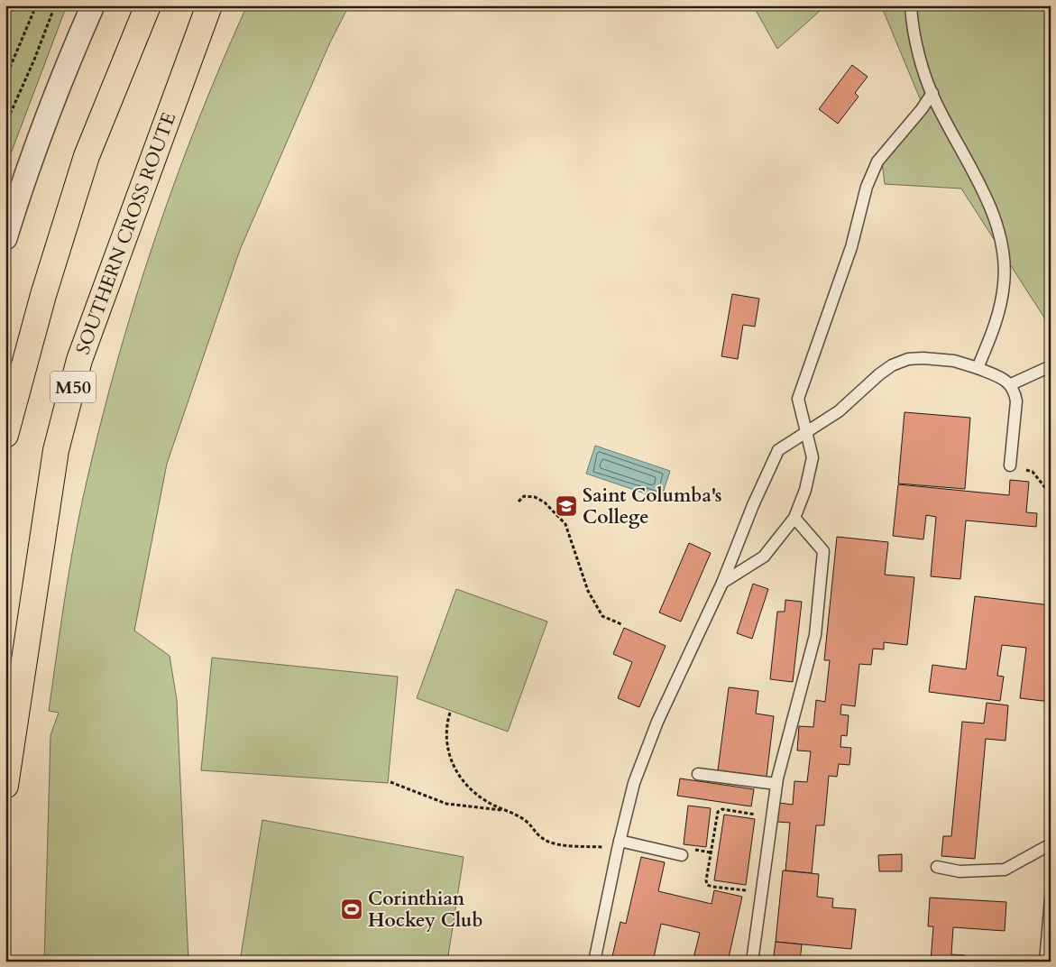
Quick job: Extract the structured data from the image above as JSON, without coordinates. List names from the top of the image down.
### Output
{
  "streets": {
    "highway": ["SOUTHERN CROSS ROUTE", "M50"]
  },
  "places": {
    "school or university": ["Saint Columba's College"],
    "sports": ["Corinthian Hockey Club"]
  }
}
